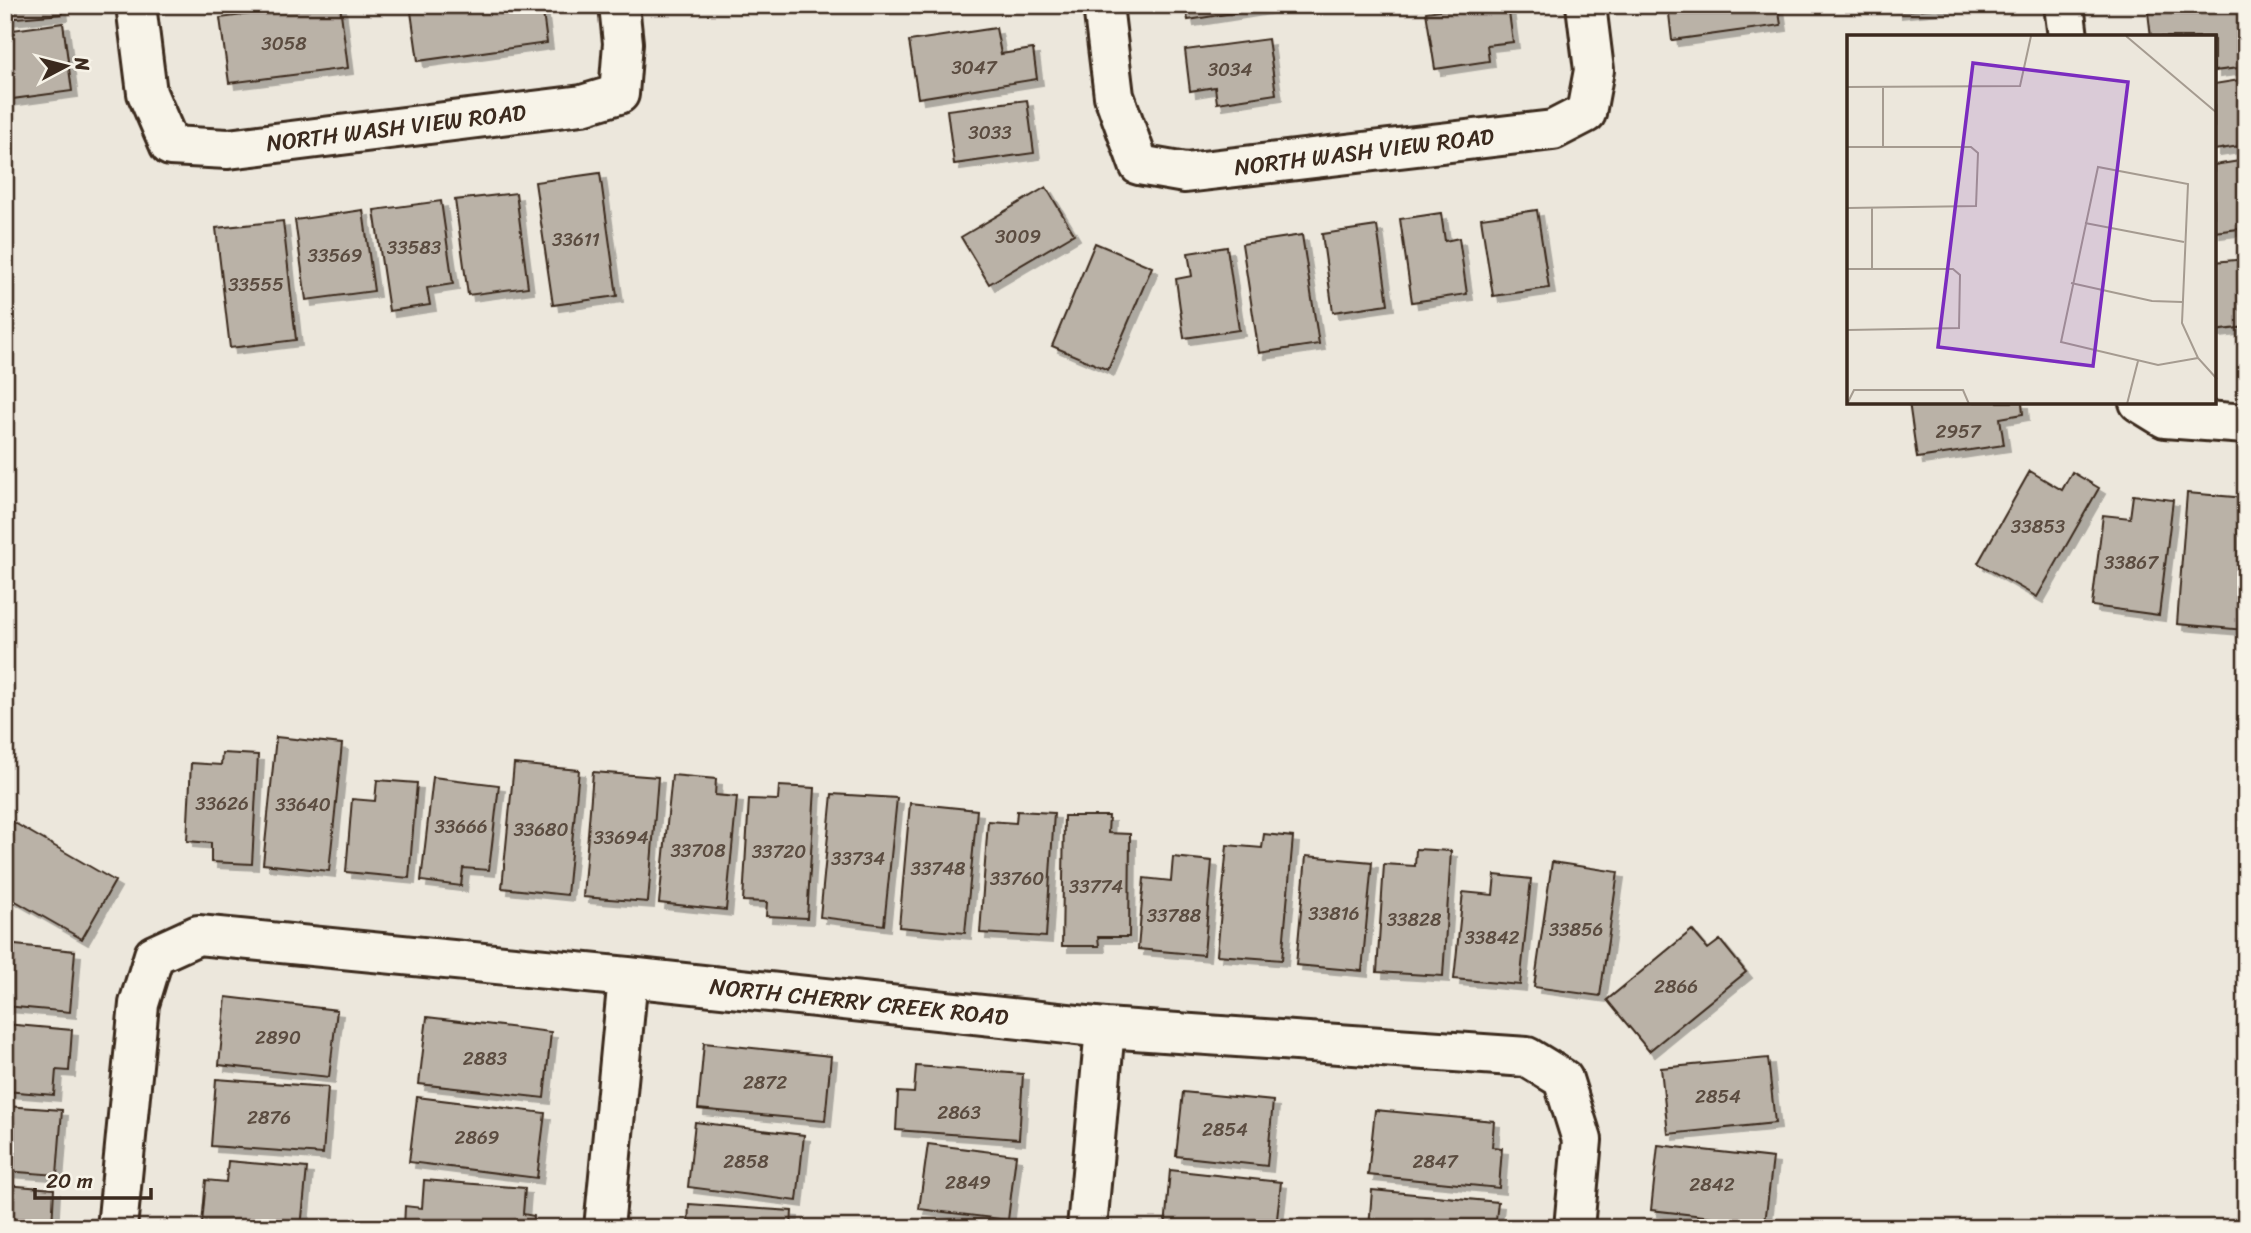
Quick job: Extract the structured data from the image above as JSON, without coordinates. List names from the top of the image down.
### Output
{
  "streets": {
    "street": ["NORTH WASH VIEW ROAD", "NORTH CHERRY CREEK ROAD"]
  },
  "house_numbers": [
    "3058",
    "3047",
    "3034",
    "3033",
    "3009",
    "33611",
    "33583",
    "33569",
    "33555",
    "2957",
    "33853",
    "33867",
    "33626",
    "33640",
    "33666",
    "33680",
    "33694",
    "33708",
    "33720",
    "33734",
    "33748",
    "33760",
    "33774",
    "33816",
    "33788",
    "33828",
    "33856",
    "33842",
    "2866",
    "2890",
    "2883",
    "2872",
    "2854",
    "2863",
    "2876",
    "2854",
    "2869",
    "2858",
    "2847",
    "2849",
    "2842"
  ],
  "scale_bar": "20 m",
  "north": "right"
}
